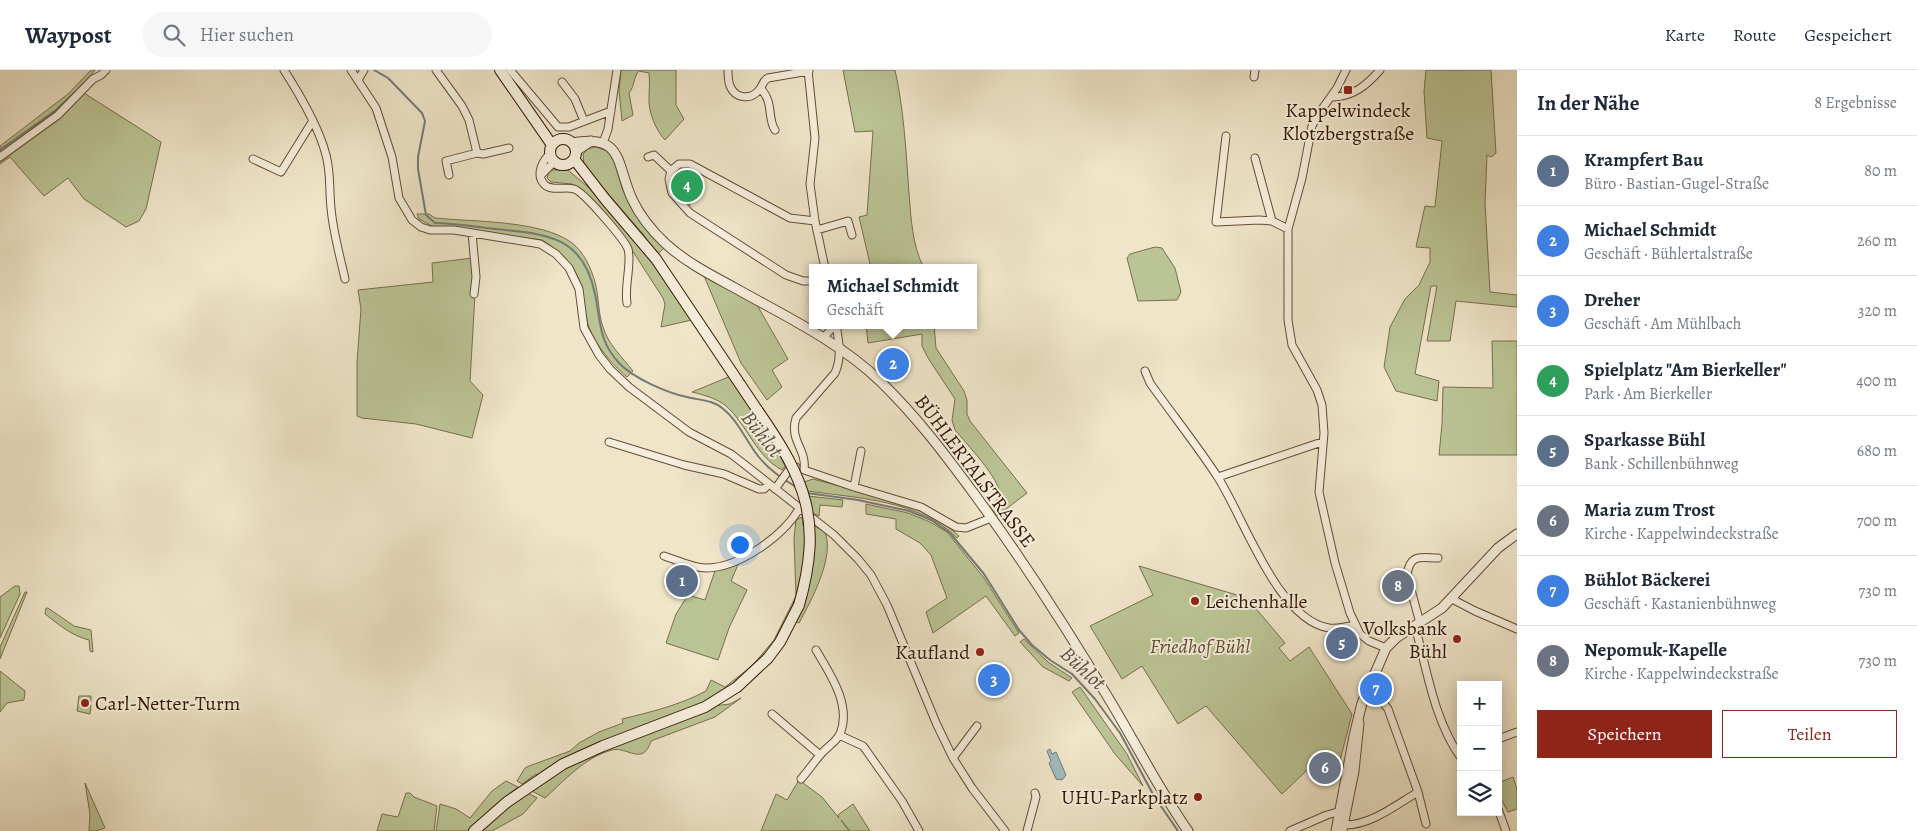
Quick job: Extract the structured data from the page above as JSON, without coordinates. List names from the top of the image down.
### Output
{
  "streets": {
    "street": ["BÜHLERTALSTRASSE"]
  },
  "water": ["Bühlot"],
  "parks": ["Friedhof Bühl"],
  "places": {
    "transit": ["Kappelwindeck Klotzbergstraße"],
    "other": [
      "Leichenhalle",
      "Volksbank Bühl",
      "Kaufland",
      "Carl-Netter-Turm",
      "UHU-Parkplatz"
    ]
  },
  "page": {
    "header": "Waypost",
    "search": "Hier suchen",
    "nav": ["Karte", "Route", "Gespeichert"],
    "heading": ["In der Nähe", "8 Ergebnisse"],
    "list": [
      {
        "mark": "1",
        "name": "Krampfert Bau",
        "note": "Büro · Bastian-Gugel-Straße",
        "value": "80 m"
      },
      {
        "mark": "2",
        "name": "Michael Schmidt",
        "note": "Geschäft · Bühlertalstraße",
        "value": "260 m"
      },
      {
        "mark": "3",
        "name": "Dreher",
        "note": "Geschäft · Am Mühlbach",
        "value": "320 m"
      },
      {
        "mark": "4",
        "name": "Spielplatz \"Am Bierkeller\"",
        "note": "Park · Am Bierkeller",
        "value": "400 m"
      },
      {
        "mark": "5",
        "name": "Sparkasse Bühl",
        "note": "Bank · Schillenbühnweg",
        "value": "680 m"
      },
      {
        "mark": "6",
        "name": "Maria zum Trost",
        "note": "Kirche · Kappelwindeckstraße",
        "value": "700 m"
      },
      {
        "mark": "7",
        "name": "Bühlot Bäckerei",
        "note": "Geschäft · Kastanienbühnweg",
        "value": "730 m"
      },
      {
        "mark": "8",
        "name": "Nepomuk-Kapelle",
        "note": "Kirche · Kappelwindeckstraße",
        "value": "730 m"
      }
    ],
    "pins": [
      "4",
      "2",
      "1",
      "8",
      "5",
      "3",
      "7",
      "6"
    ],
    "popup": ["Michael Schmidt", "Geschäft"],
    "map_buttons": ["+", "−"],
    "buttons": ["Speichern", "Teilen"]
  }
}
